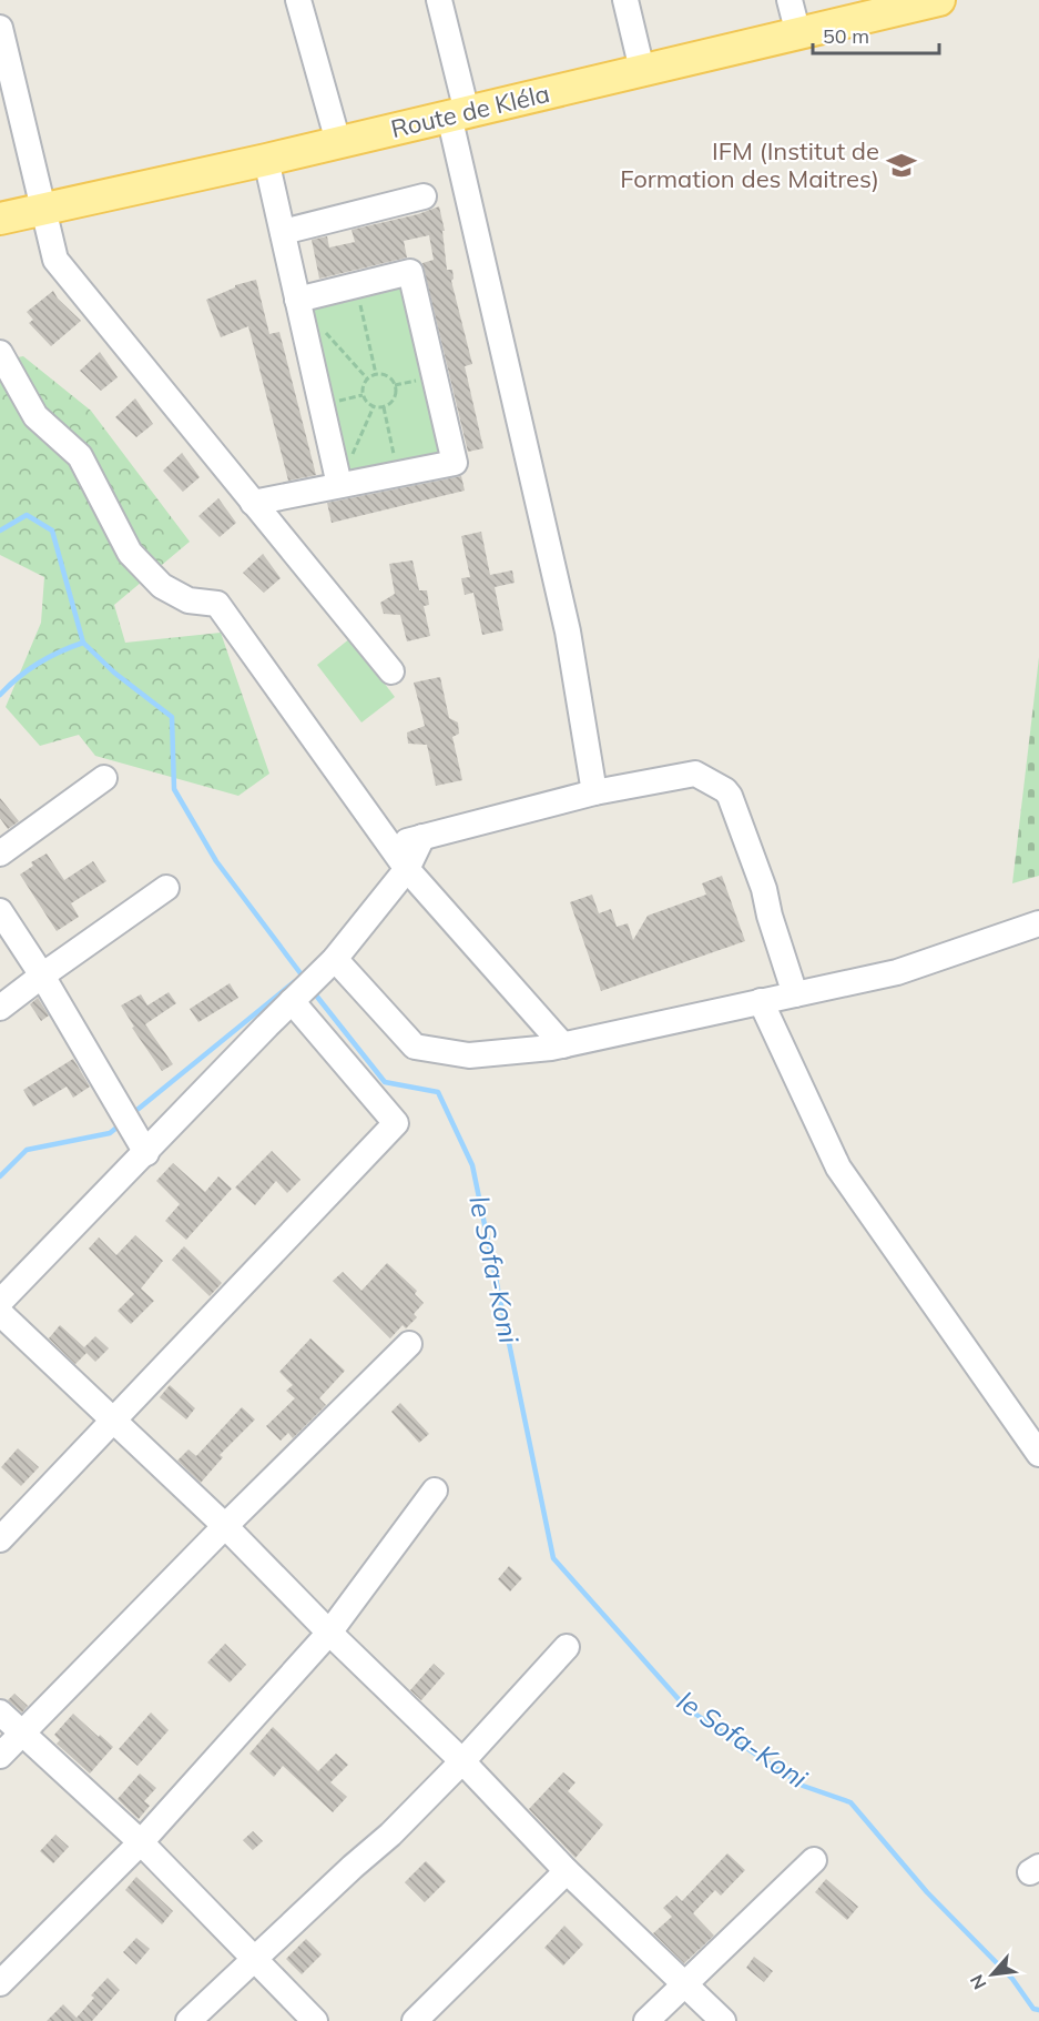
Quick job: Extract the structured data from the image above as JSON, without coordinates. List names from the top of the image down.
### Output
{
  "streets": {
    "main road": ["Route de Kléla"]
  },
  "water": ["le Sofa-Koni"],
  "places": {
    "school or university": ["IFM (Institut de Formation des Maitres)"]
  },
  "scale_bar": "50 m",
  "north": "bottom left"
}
